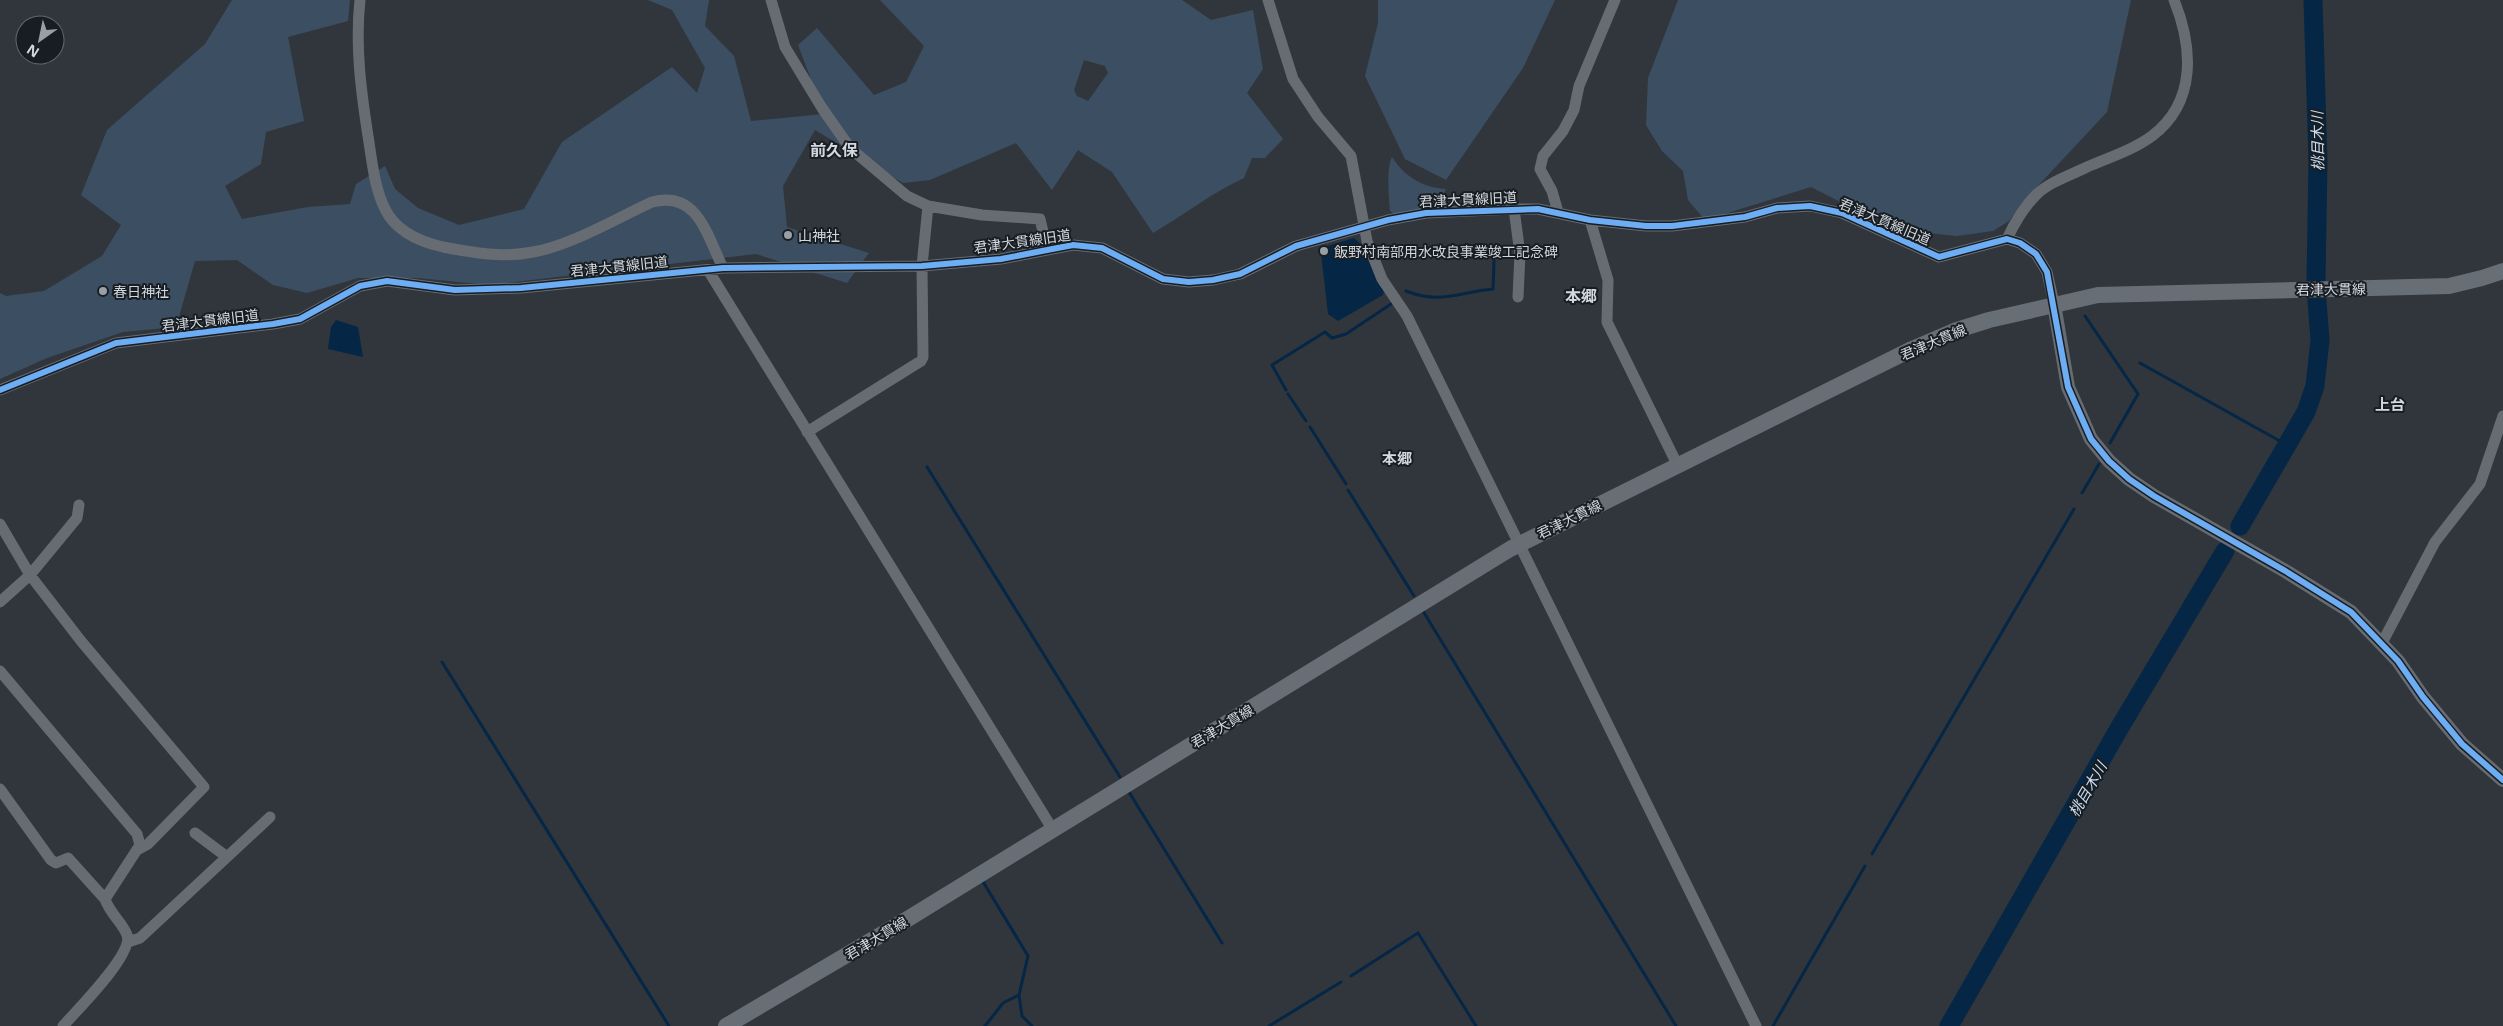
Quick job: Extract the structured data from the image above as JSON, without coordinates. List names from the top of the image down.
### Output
{
  "streets": {
    "main road": ["君津大貫線"],
    "street": ["君津大貫線旧道"]
  },
  "districts": [
    "前久保",
    "本郷",
    "上台",
    "本郷"
  ],
  "water": ["桃目木川"],
  "places": ["山神社", "飯野村南部用水改良事業竣工記念碑", "春日神社"],
  "north": "bottom left"
}
